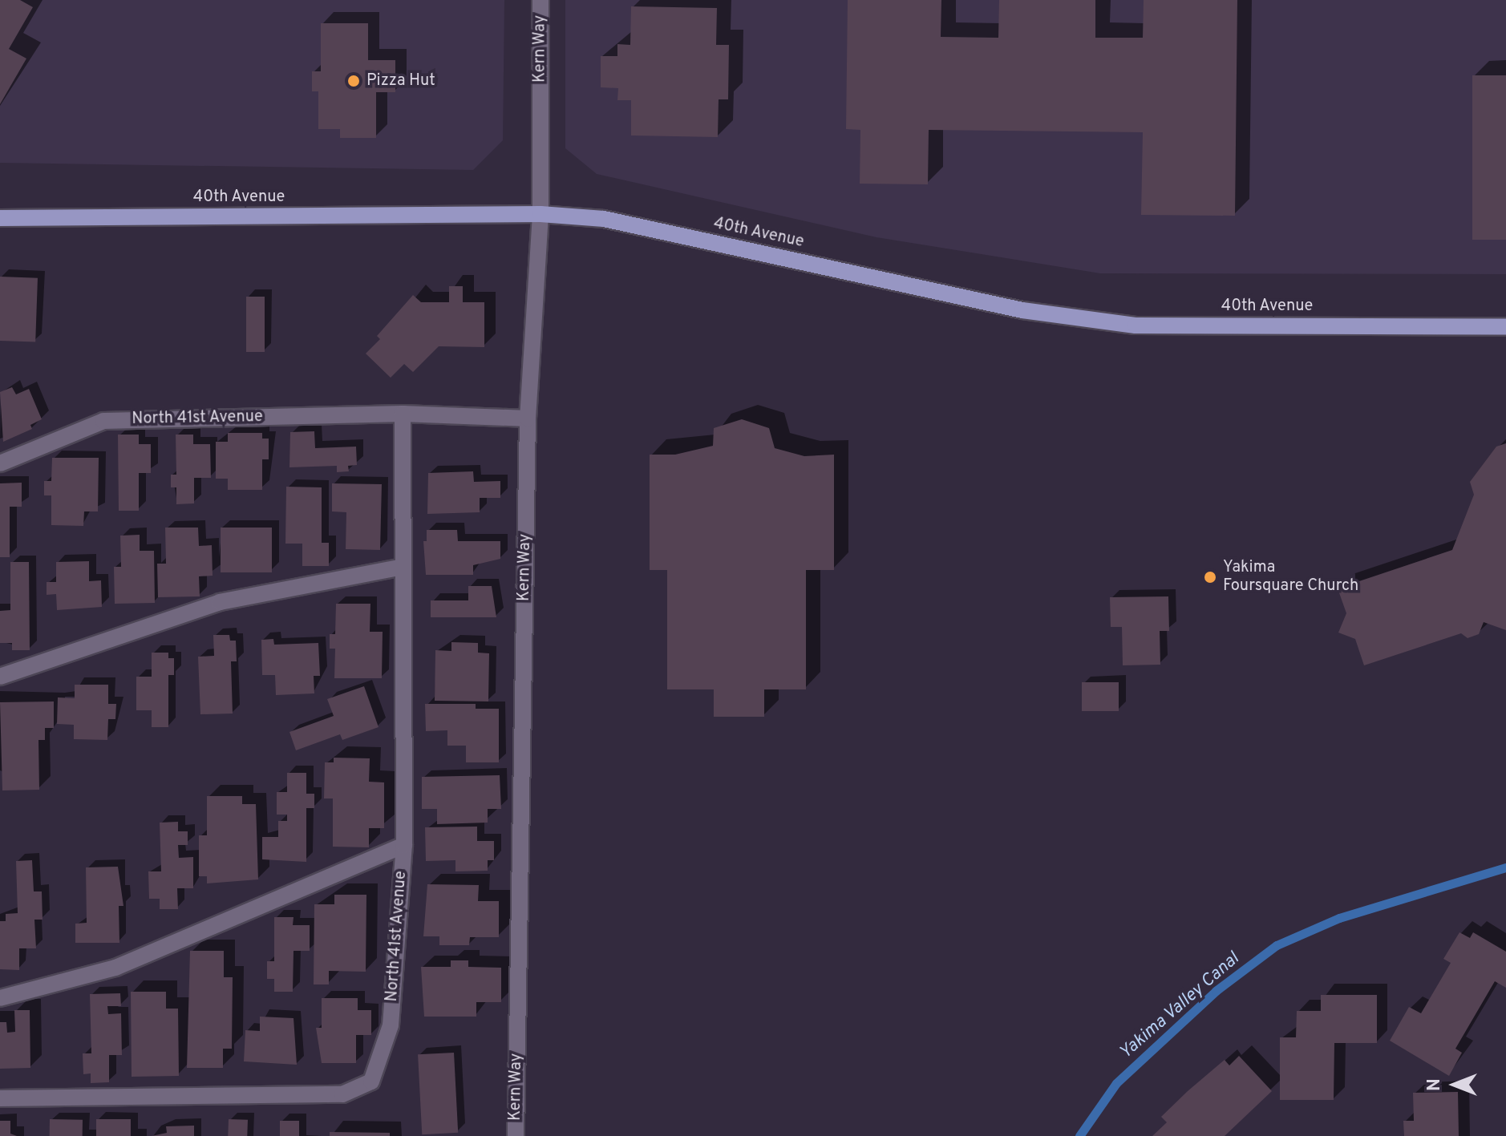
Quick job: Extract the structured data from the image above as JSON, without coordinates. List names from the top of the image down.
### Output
{
  "streets": {
    "main road": ["40th Avenue"],
    "street": ["Kern Way", "North 41st Avenue"]
  },
  "crossings": [
    ["Kern Way", "40th Avenue"],
    ["Kern Way", "North 41st Avenue"]
  ],
  "water": ["Yakima Valley Canal"],
  "places": ["Pizza Hut", "Yakima Foursquare Church"],
  "north": "left"
}
